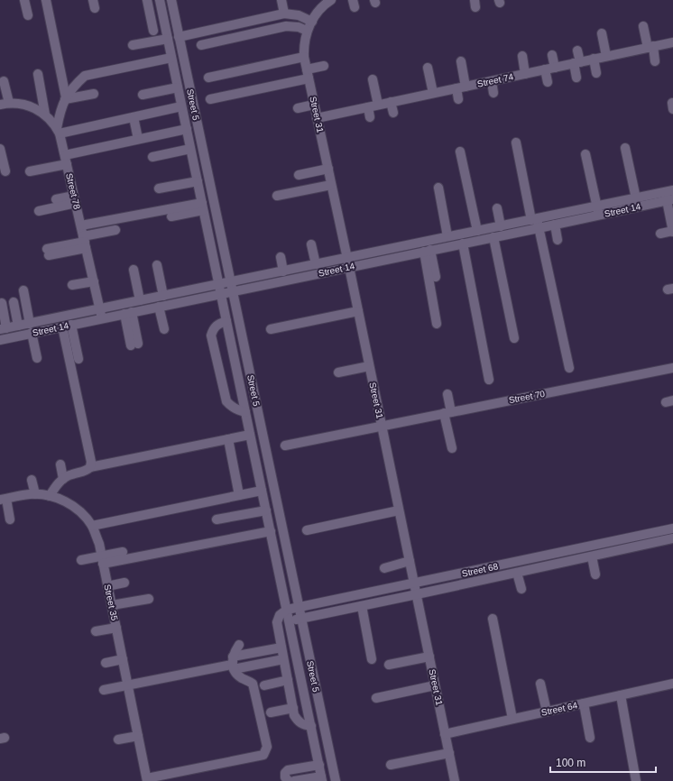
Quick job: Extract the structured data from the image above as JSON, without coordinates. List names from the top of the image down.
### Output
{
  "streets": {
    "street": [
      "Street 74",
      "Street 5",
      "Street 31",
      "Street 78",
      "Street 14",
      "Street 70",
      "Street 68",
      "Street 35",
      "Street 64"
    ]
  },
  "crossings": [
    ["Street 74", "Street 31"],
    ["Street 5", "Street 14"],
    ["Street 5", "Street 68"],
    ["Street 31", "Street 14"],
    ["Street 31", "Street 70"],
    ["Street 31", "Street 68"],
    ["Street 31", "Street 64"],
    ["Street 78", "Street 14"]
  ],
  "scale_bar": "100 m"
}
